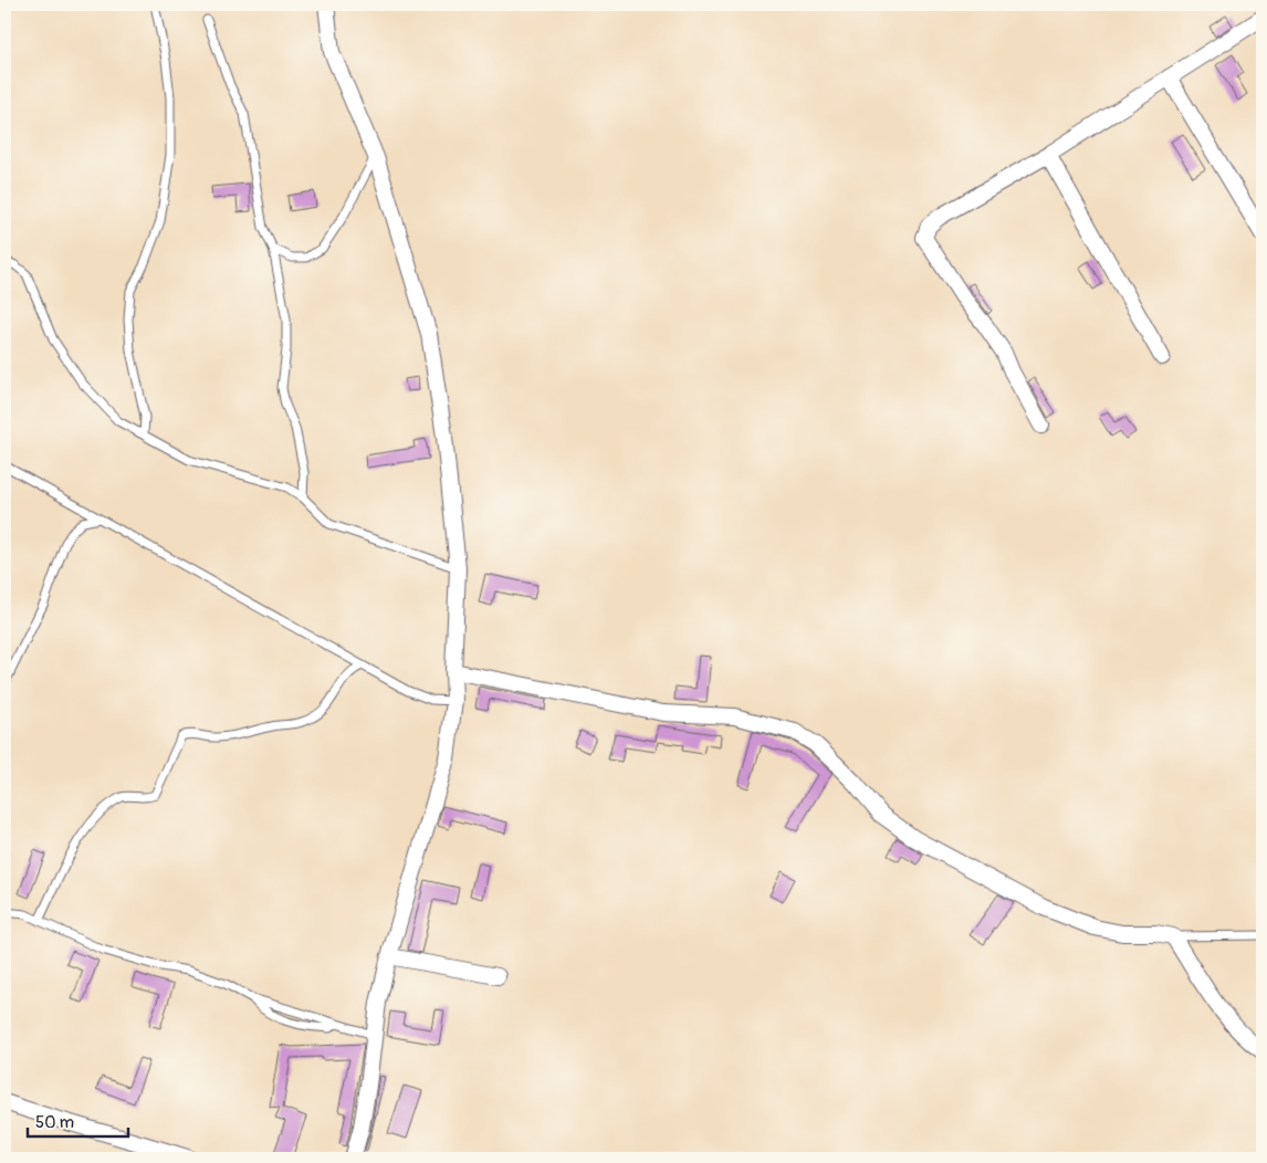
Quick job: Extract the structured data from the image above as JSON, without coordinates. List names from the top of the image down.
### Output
{
  "scale_bar": "50 m"
}
